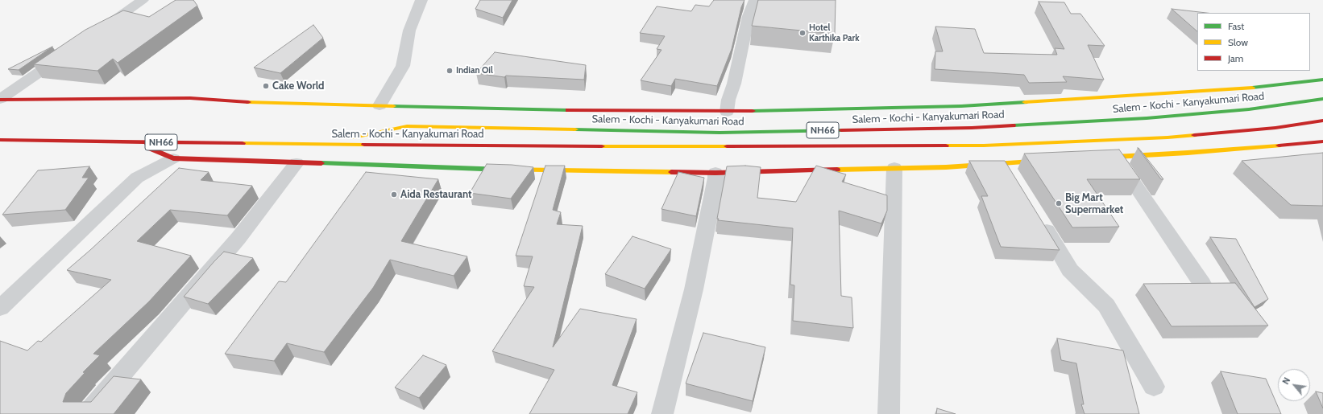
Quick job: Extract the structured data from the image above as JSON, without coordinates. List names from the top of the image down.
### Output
{
  "streets": {
    "main road": ["Salem - Kochi - Kanyakumari Road", "NH66"]
  },
  "places": [
    "Hotel Karthika Park",
    "Indian Oil",
    "Cake World",
    "Aida Restaurant",
    "Big Mart Supermarket"
  ],
  "legend": ["Fast", "Slow", "Jam"],
  "north": "top left"
}
